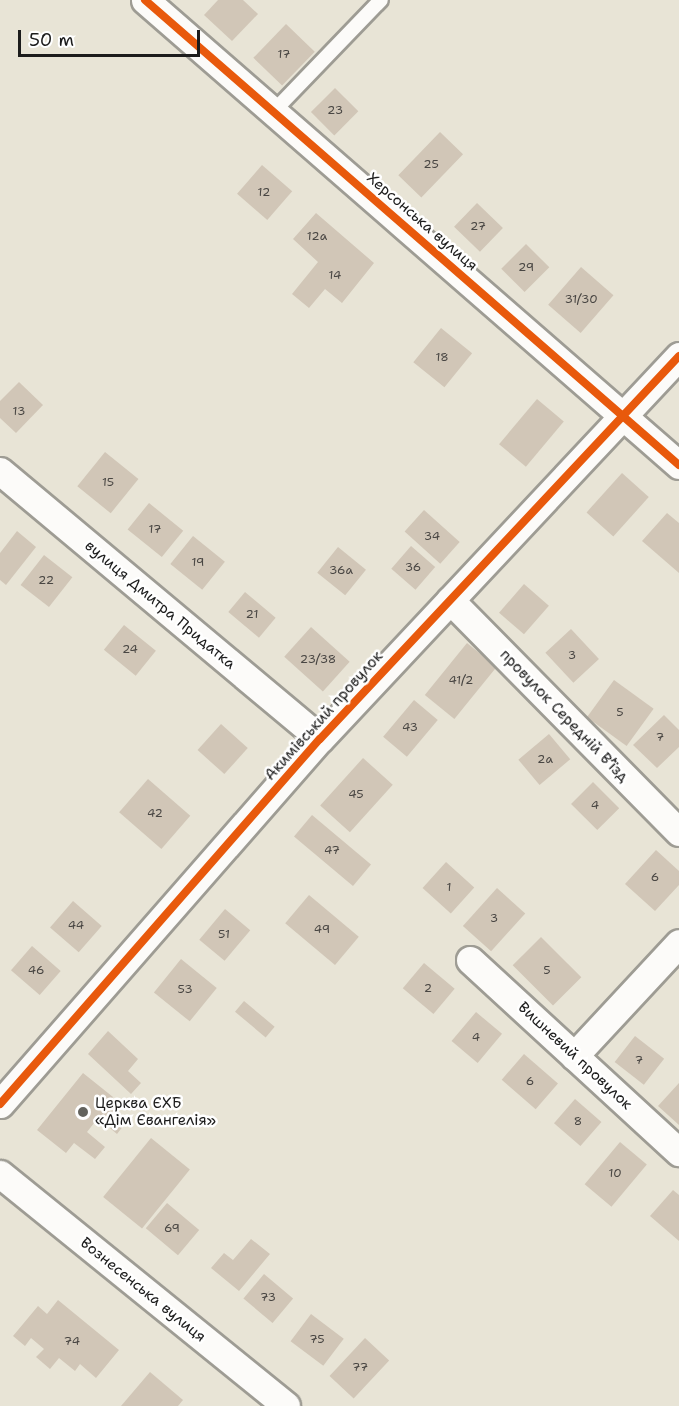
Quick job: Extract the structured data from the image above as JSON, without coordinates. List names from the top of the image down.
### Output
{
  "streets": {
    "street": [
      "Херсонська вулиця",
      "вулиця Дмитра Придатка",
      "Акимівський провулок",
      "провулок Середній Вʼїзд",
      "Вишневий провулок",
      "Вознесенська вулиця"
    ]
  },
  "crossings": [
    ["Херсонська вулиця", "Акимівський провулок"],
    ["вулиця Дмитра Придатка", "Акимівський провулок"],
    ["Акимівський провулок", "провулок Середній Вʼїзд"]
  ],
  "places": ["Церква ЄХБ «Дім Євангелія»"],
  "house_numbers": [
    "17",
    "23",
    "25",
    "12",
    "27",
    "12а",
    "29",
    "14",
    "31/30",
    "18",
    "13",
    "15",
    "17",
    "34",
    "19",
    "36",
    "36а",
    "22",
    "21",
    "24",
    "3",
    "23/38",
    "41/2",
    "5",
    "43",
    "7",
    "2а",
    "45",
    "4",
    "42",
    "47",
    "6",
    "1",
    "3",
    "44",
    "49",
    "51",
    "46",
    "5",
    "2",
    "53",
    "4",
    "7",
    "6",
    "8",
    "10",
    "69",
    "73",
    "75",
    "74",
    "77"
  ],
  "scale_bar": "50 m"
}
